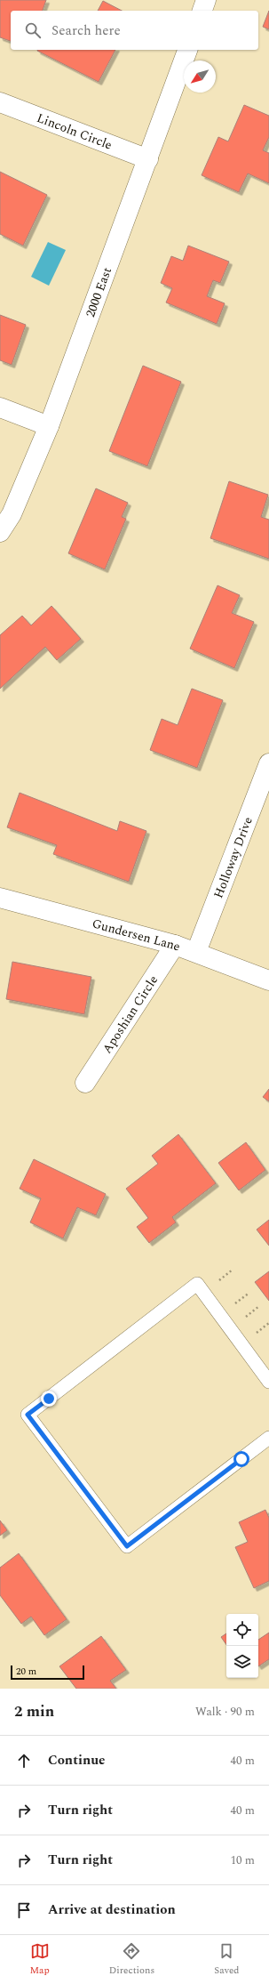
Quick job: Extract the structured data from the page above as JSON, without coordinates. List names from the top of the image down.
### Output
{
  "streets": {
    "street": [
      "Lincoln Circle",
      "2000 East",
      "Holloway Drive",
      "Gundersen Lane",
      "Aposhian Circle"
    ]
  },
  "crossings": [
    ["Lincoln Circle", "2000 East"],
    ["Holloway Drive", "Gundersen Lane"],
    ["Gundersen Lane", "Aposhian Circle"]
  ],
  "scale_bar": "20 m",
  "north": "bottom left",
  "page": {
    "search": "Search here",
    "scale": "20 m",
    "heading": ["2 min", "Walk · 90 m"],
    "list": [
      ["Continue", "40 m"],
      ["Turn right", "40 m"],
      ["Turn right", "10 m"],
      "Arrive at destination"
    ],
    "nav": ["Map", "Directions", "Saved"]
  }
}
